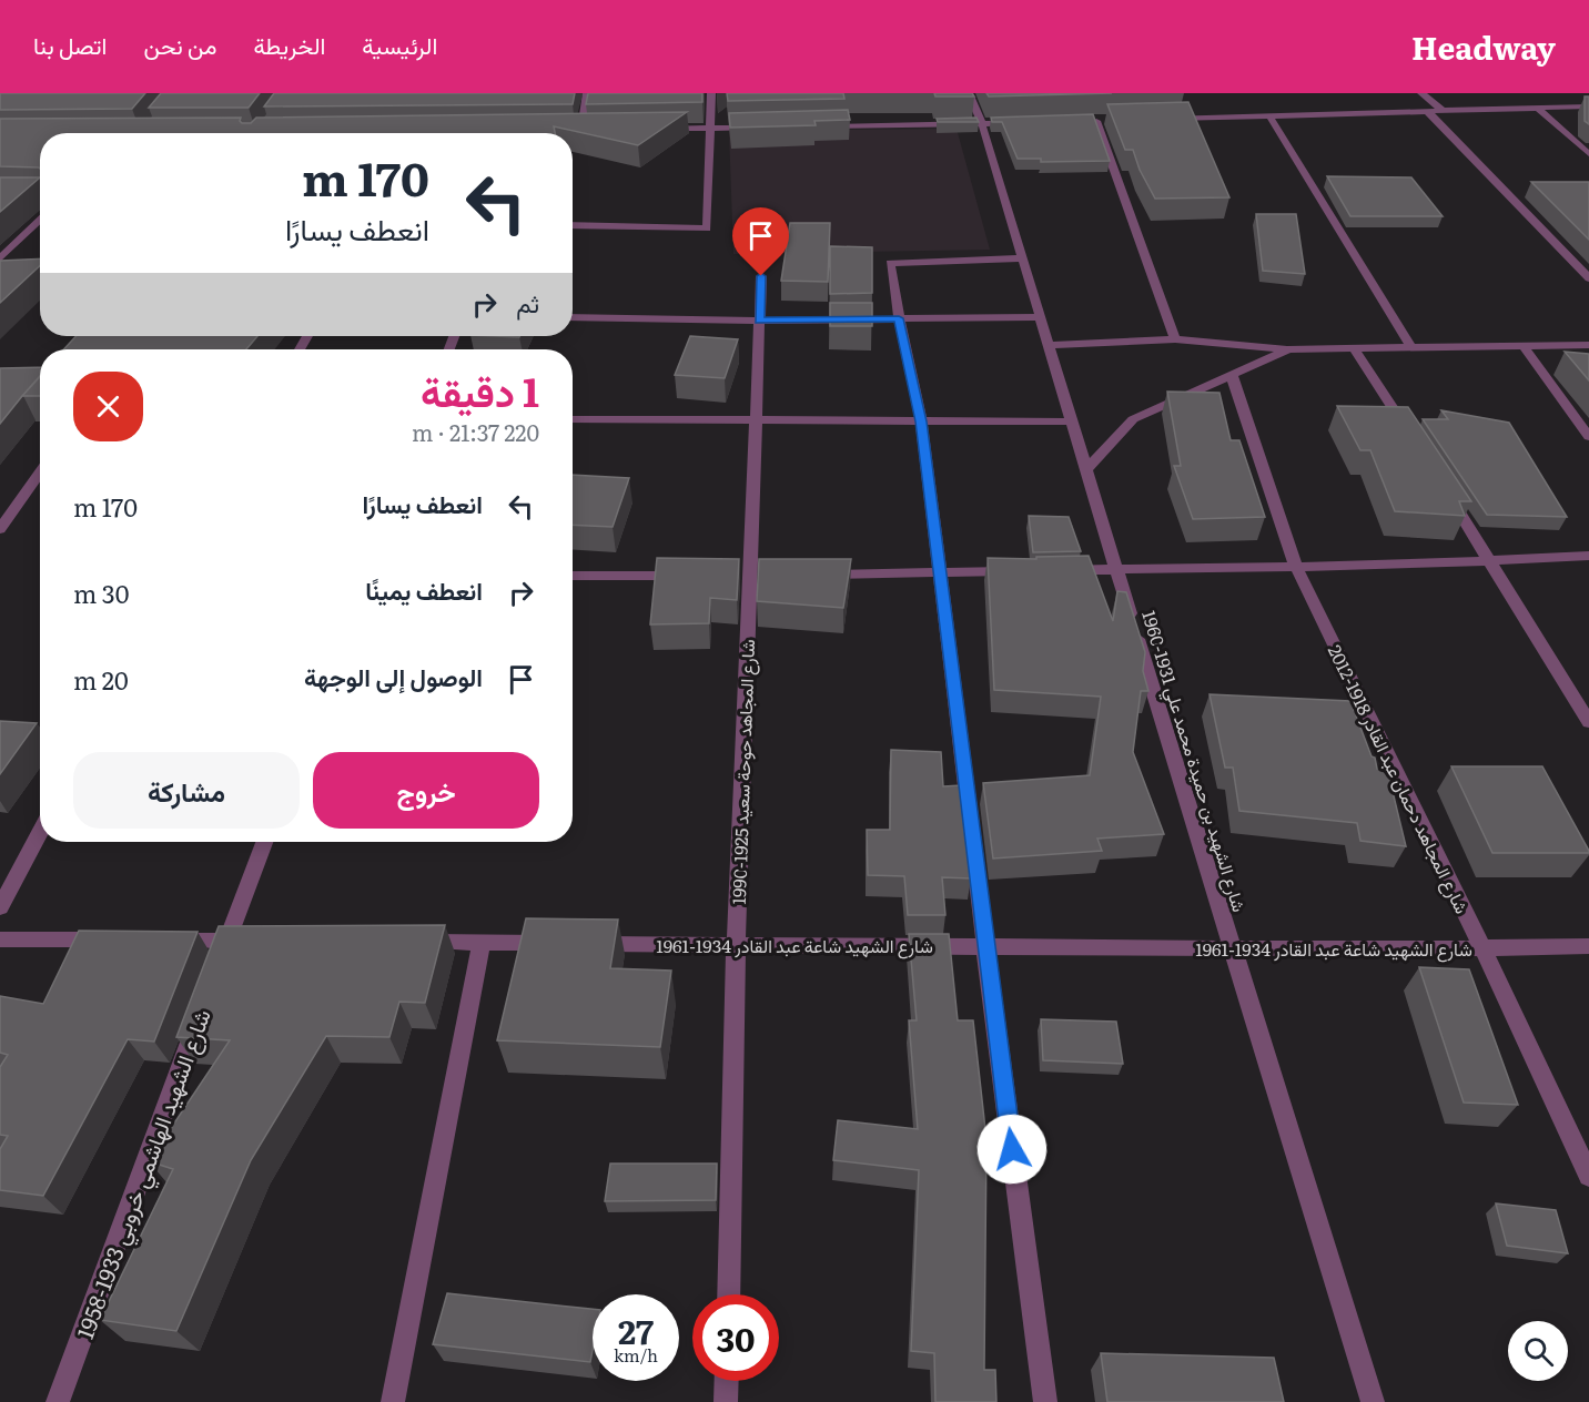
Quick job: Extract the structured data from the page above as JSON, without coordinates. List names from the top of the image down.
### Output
{
  "streets": {
    "street": [
      "شارع الشهيد بن حميدة محمد علي 1931-1960",
      "شارع المجاهد حوحة سعيد 1925-1990",
      "شارع المجاهد دحمان عبد القادر 1918-2012",
      "شارع الشهيد شاعة عبد القادر 1934-1961",
      "شارع الشهيد الهاشمي خروبي 1933-1958"
    ]
  },
  "crossings": [
    ["شارع الشهيد بن حميدة محمد علي 1931-1960", "شارع الشهيد شاعة عبد القادر 1934-1961"],
    ["شارع المجاهد حوحة سعيد 1925-1990", "شارع الشهيد شاعة عبد القادر 1934-1961"],
    ["شارع المجاهد دحمان عبد القادر 1918-2012", "شارع الشهيد شاعة عبد القادر 1934-1961"]
  ],
  "page": {
    "header": "Headway",
    "nav": [
      "الرئيسية",
      "الخريطة",
      "من نحن",
      "اتصل بنا"
    ],
    "turn": ["170 m", "انعطف يسارًا"],
    "then": "ثم",
    "heading": ["1 دقيقة", "220 m · 21:37"],
    "list": [
      {
        "name": "انعطف يسارًا",
        "value": "170 m"
      },
      {
        "name": "انعطف يمينًا",
        "value": "30 m"
      },
      {
        "name": "الوصول إلى الوجهة",
        "value": "20 m"
      }
    ],
    "buttons": ["خروج", "مشاركة"],
    "speed": "27 km/h",
    "limit": "30"
  }
}
